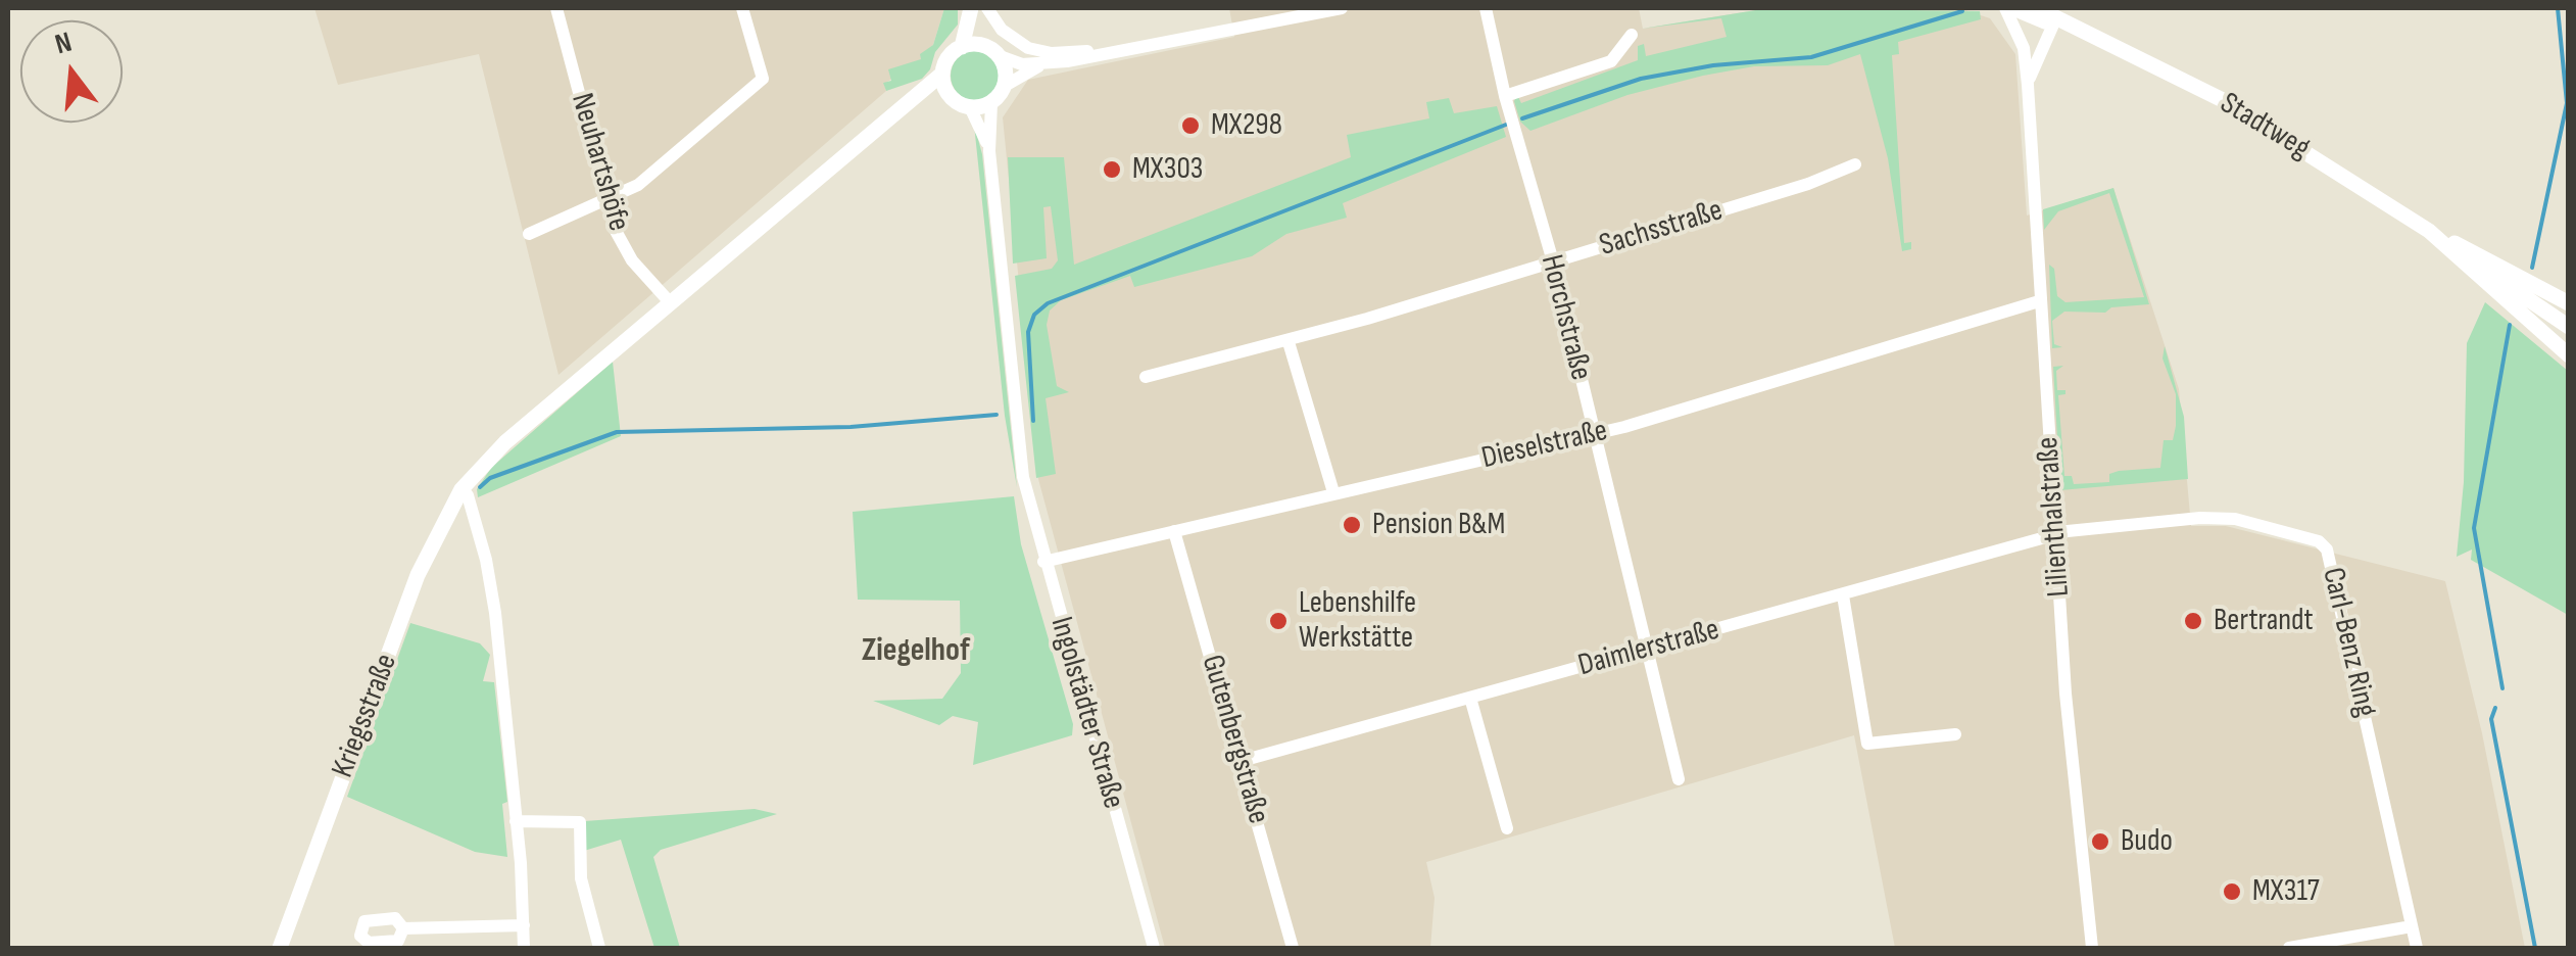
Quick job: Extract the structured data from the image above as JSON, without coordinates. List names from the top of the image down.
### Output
{
  "streets": {
    "main road": ["Stadtweg", "Kriegsstraße"],
    "street": [
      "Neuhartshöfe",
      "Sachsstraße",
      "Horchstraße",
      "Dieselstraße",
      "Lilienthalstraße",
      "Carl-Benz Ring",
      "Daimlerstraße",
      "Ingolstädter Straße",
      "Gutenbergstraße"
    ]
  },
  "crossings": [
    ["Stadtweg", "Lilienthalstraße"],
    ["Neuhartshöfe", "Kriegsstraße"],
    ["Sachsstraße", "Horchstraße"],
    ["Horchstraße", "Dieselstraße"],
    ["Horchstraße", "Daimlerstraße"],
    ["Dieselstraße", "Lilienthalstraße"],
    ["Dieselstraße", "Ingolstädter Straße"],
    ["Dieselstraße", "Gutenbergstraße"],
    ["Lilienthalstraße", "Carl-Benz Ring"],
    ["Lilienthalstraße", "Daimlerstraße"],
    ["Carl-Benz Ring", "Daimlerstraße"],
    ["Daimlerstraße", "Gutenbergstraße"]
  ],
  "districts": ["Ziegelhof"],
  "places": [
    "MX298",
    "MX303",
    "Pension B&M",
    "Lebenshilfe Werkstätte",
    "Bertrandt",
    "Budo",
    "MX317"
  ],
  "north": "top"
}
